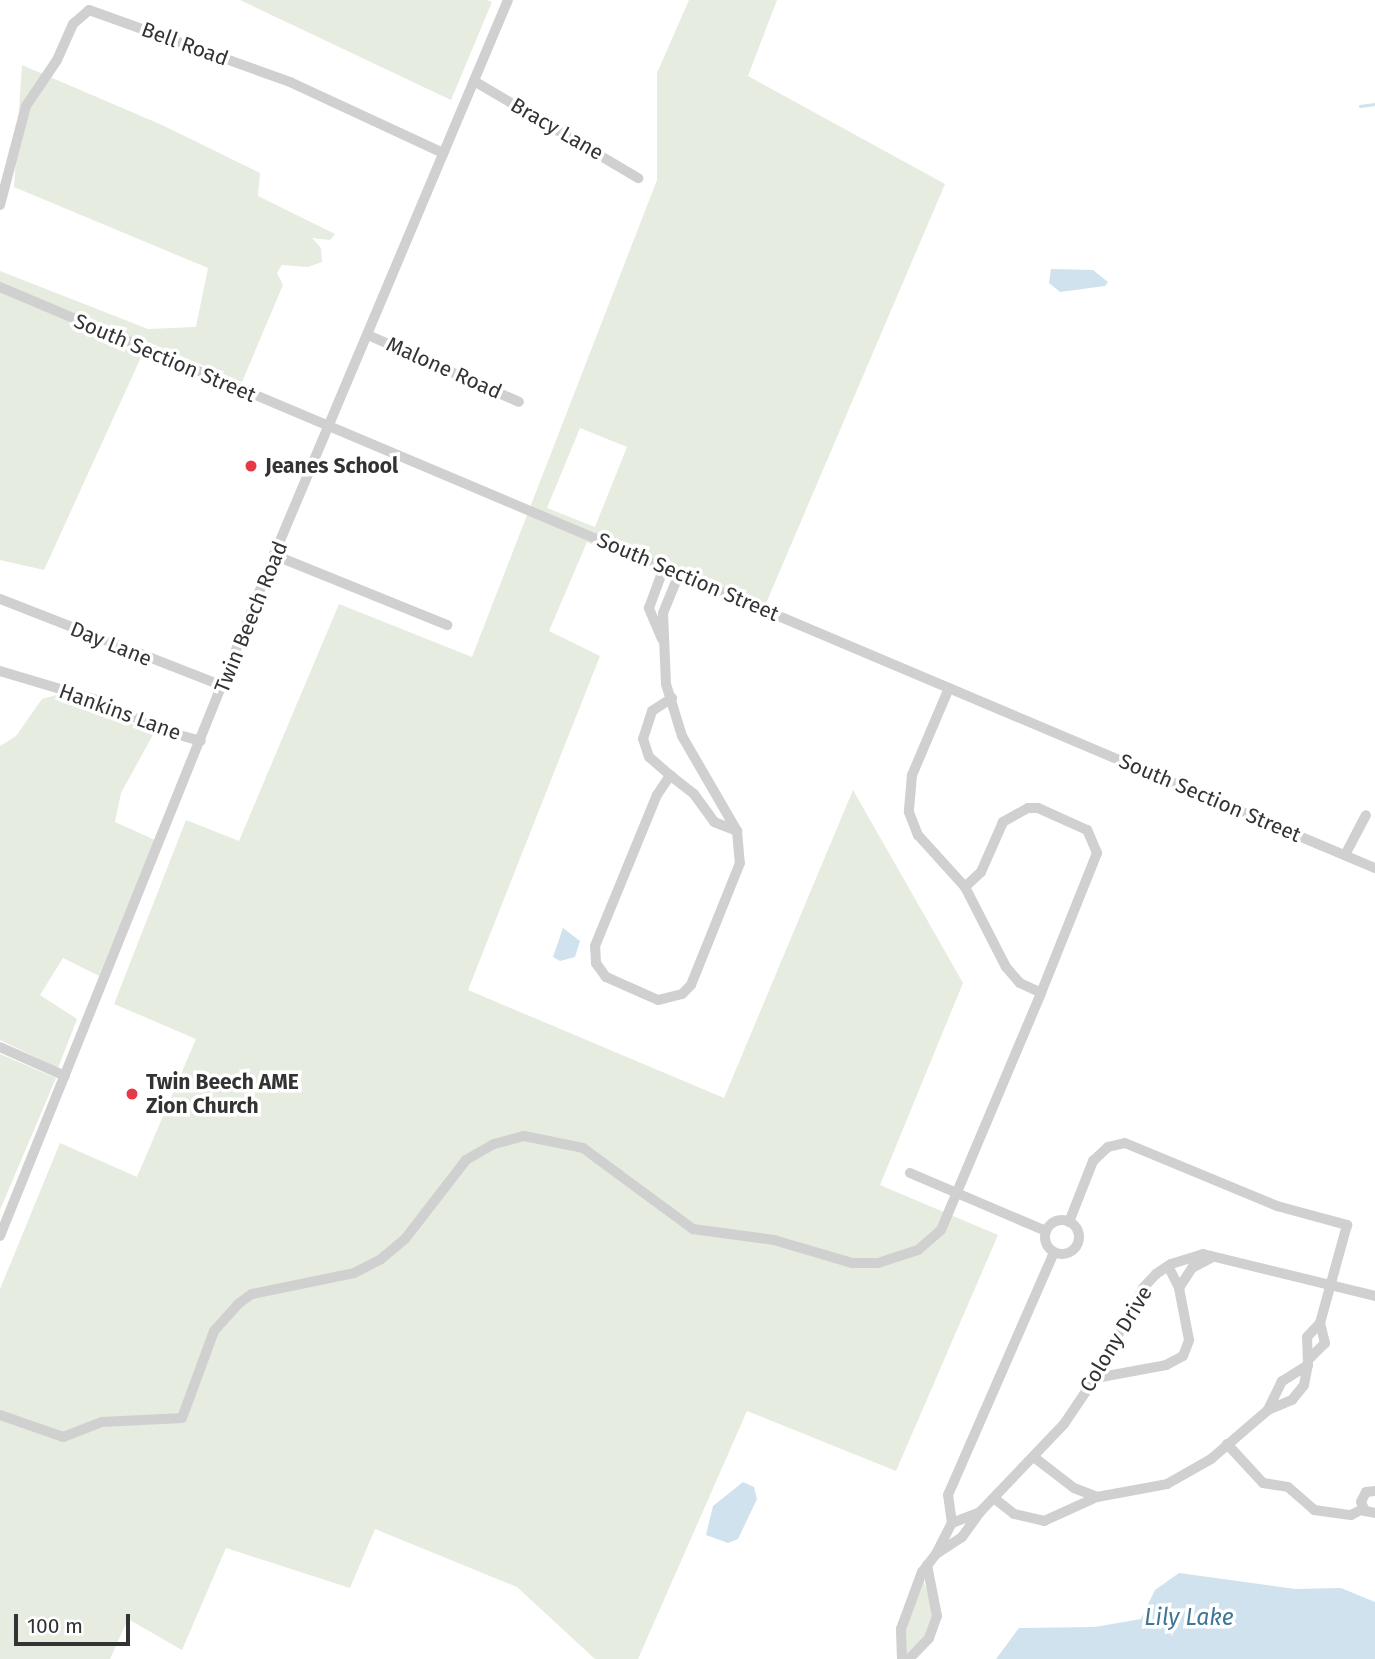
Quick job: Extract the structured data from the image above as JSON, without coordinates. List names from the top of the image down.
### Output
{
  "streets": {
    "street": [
      "Bell Road",
      "Bracy Lane",
      "South Section Street",
      "Malone Road",
      "Twin Beech Road",
      "Day Lane",
      "Hankins Lane",
      "Colony Drive"
    ]
  },
  "crossings": [
    ["Bell Road", "Twin Beech Road"],
    ["Bracy Lane", "Twin Beech Road"],
    ["South Section Street", "Twin Beech Road"],
    ["Malone Road", "Twin Beech Road"],
    ["Twin Beech Road", "Day Lane"],
    ["Twin Beech Road", "Hankins Lane"]
  ],
  "water": ["Lily Lake"],
  "places": ["Jeanes School", "Twin Beech AME Zion Church"],
  "scale_bar": "100 m"
}
